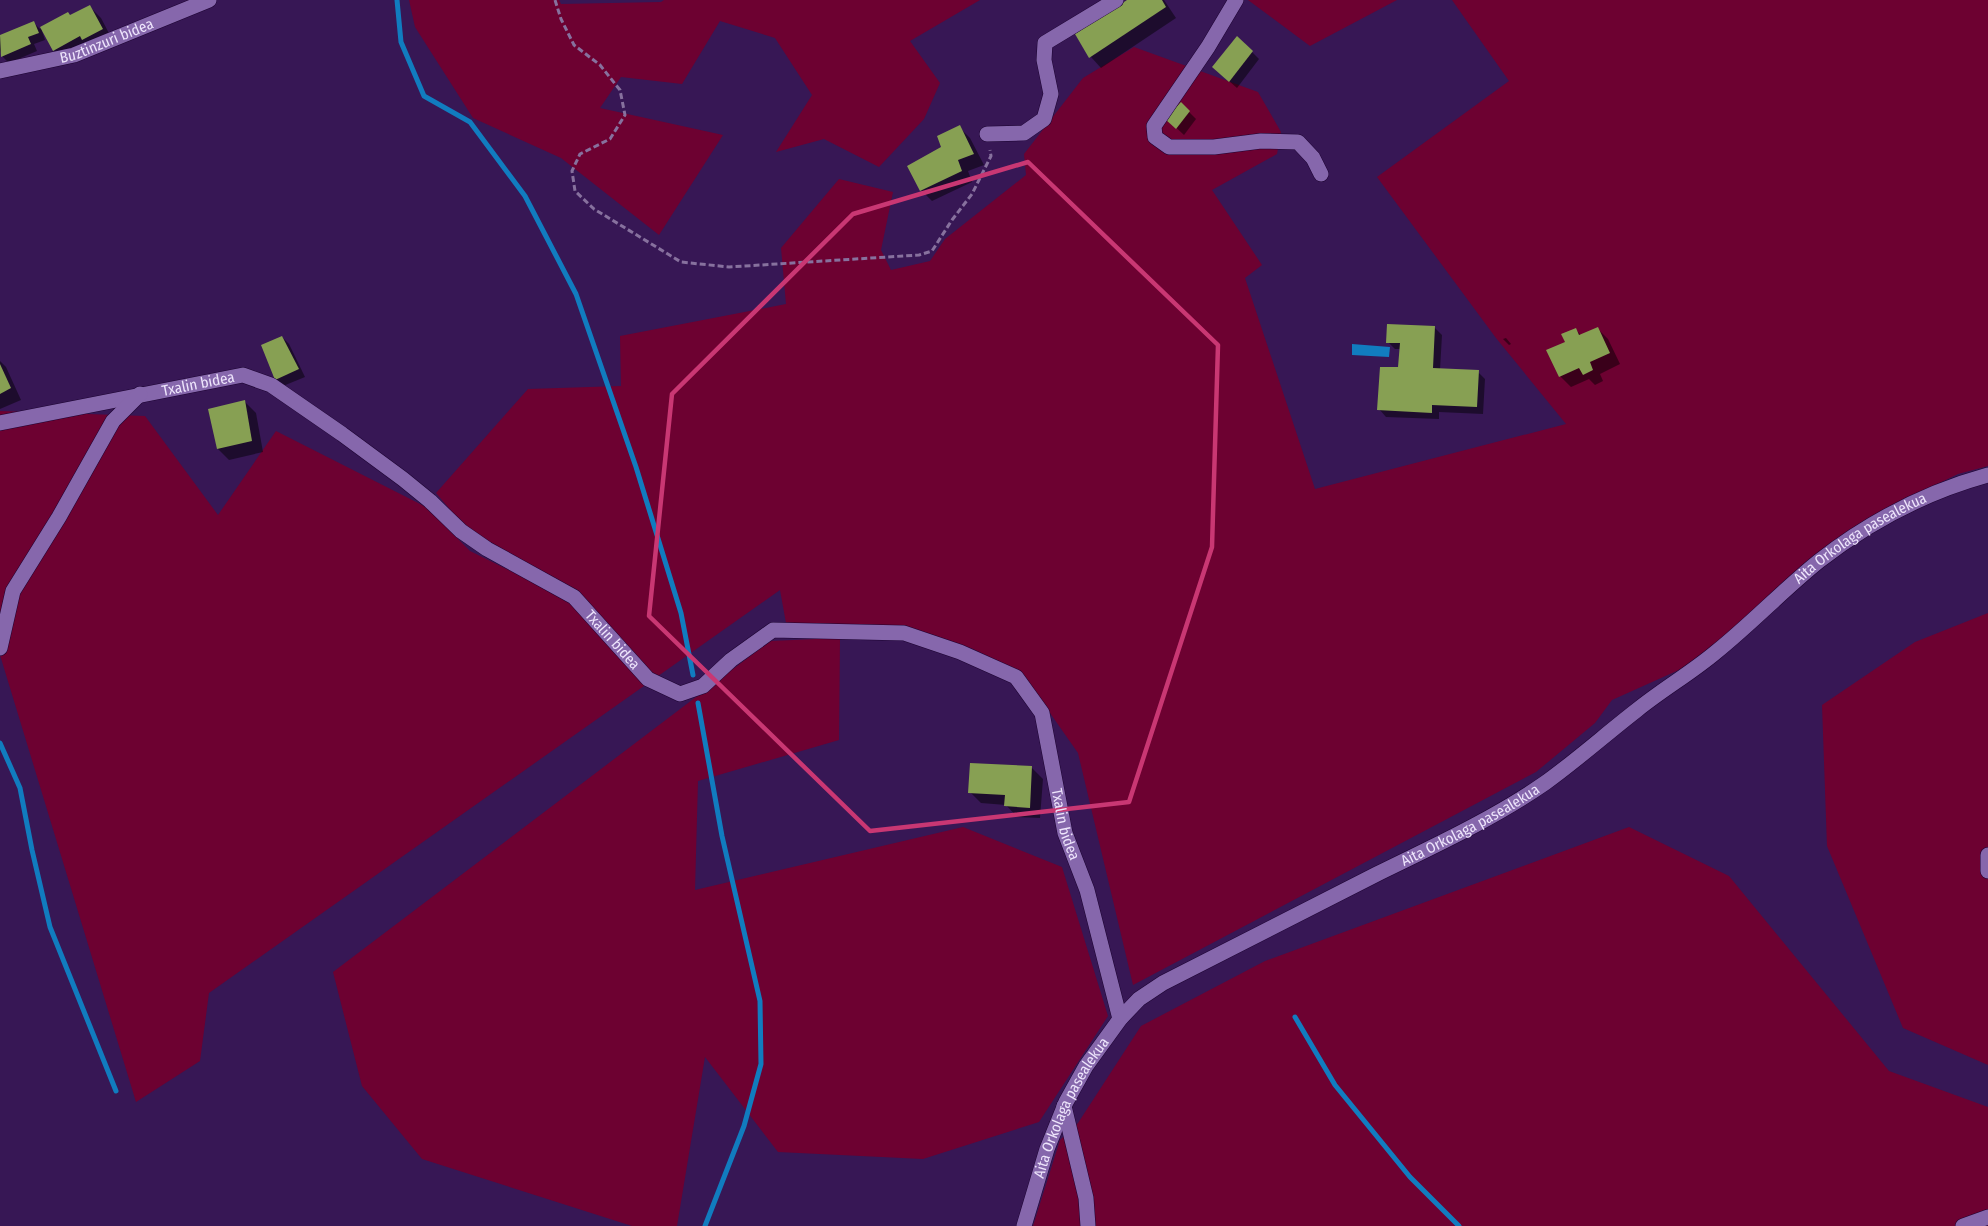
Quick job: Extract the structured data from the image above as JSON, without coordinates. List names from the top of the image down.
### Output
{
  "streets": {
    "street": ["Buztinzuri bidea", "Txalin bidea", "Aita Orkolaga pasealekua"]
  },
  "crossings": [
    ["Txalin bidea", "Aita Orkolaga pasealekua"]
  ]
}
